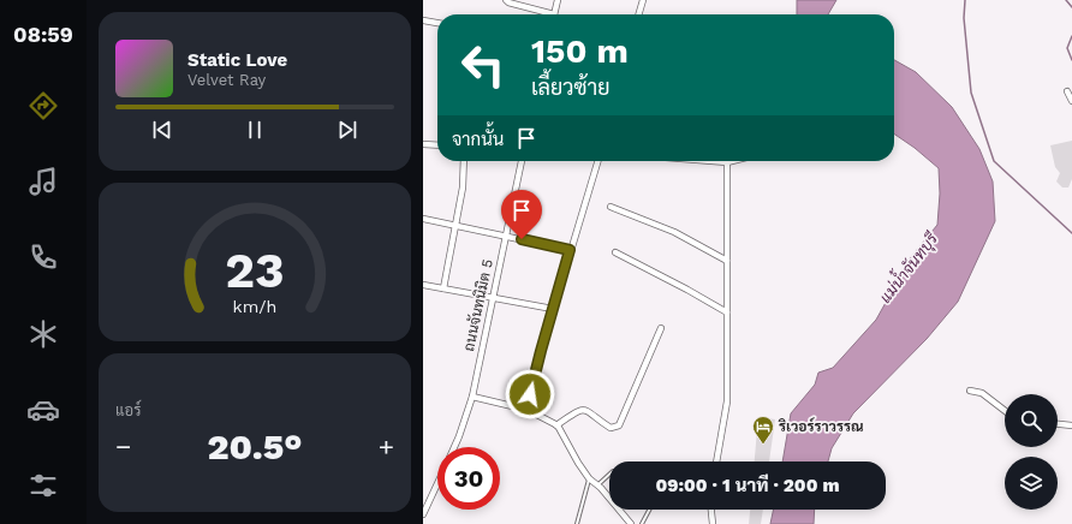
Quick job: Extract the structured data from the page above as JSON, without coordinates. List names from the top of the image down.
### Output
{
  "streets": {
    "street": ["ถนนจันทนิมิต 5"]
  },
  "water": ["แม่น้ำจันทบุรี"],
  "places": {
    "hotel": ["ริเวอร์ราวรรณ"]
  },
  "page": {
    "tabs": "08:59",
    "turn": ["150 m", "เลี้ยวซ้าย"],
    "song": ["Static Love", "Velvet Ray"],
    "then": "จากนั้น",
    "tile": "แอร์",
    "heat": ["−", "20.5°", "+"],
    "limit": "30",
    "trip": "09:00 · 1 นาที · 200 m",
    "gauge": ["23", "km/h"]
  }
}
